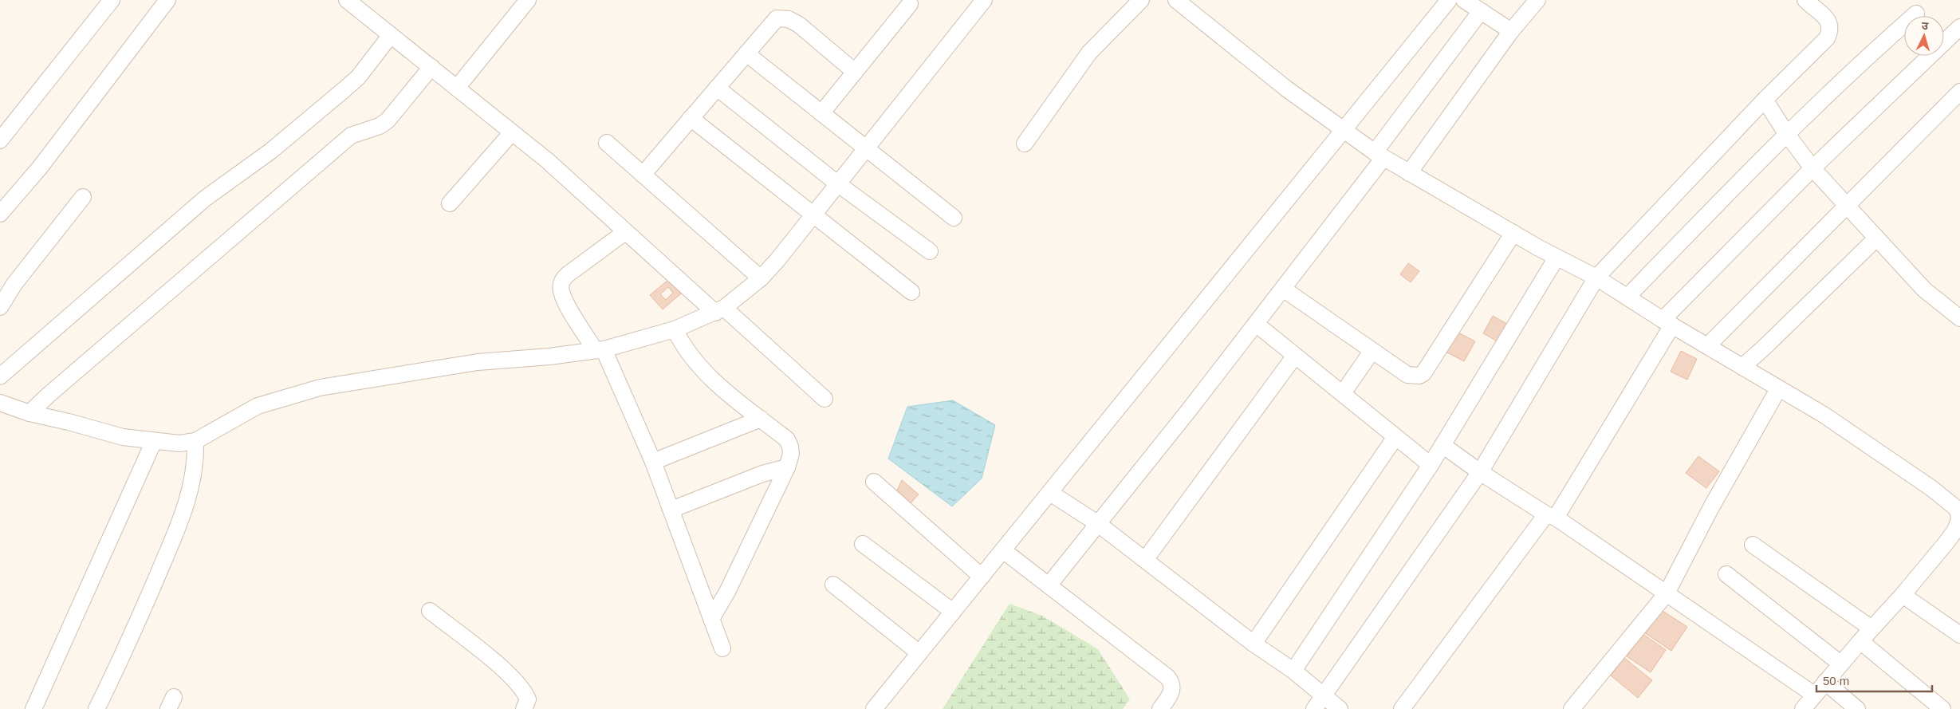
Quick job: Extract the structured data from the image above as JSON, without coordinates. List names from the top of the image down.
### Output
{
  "scale_bar": "50 m",
  "north": "top"
}
